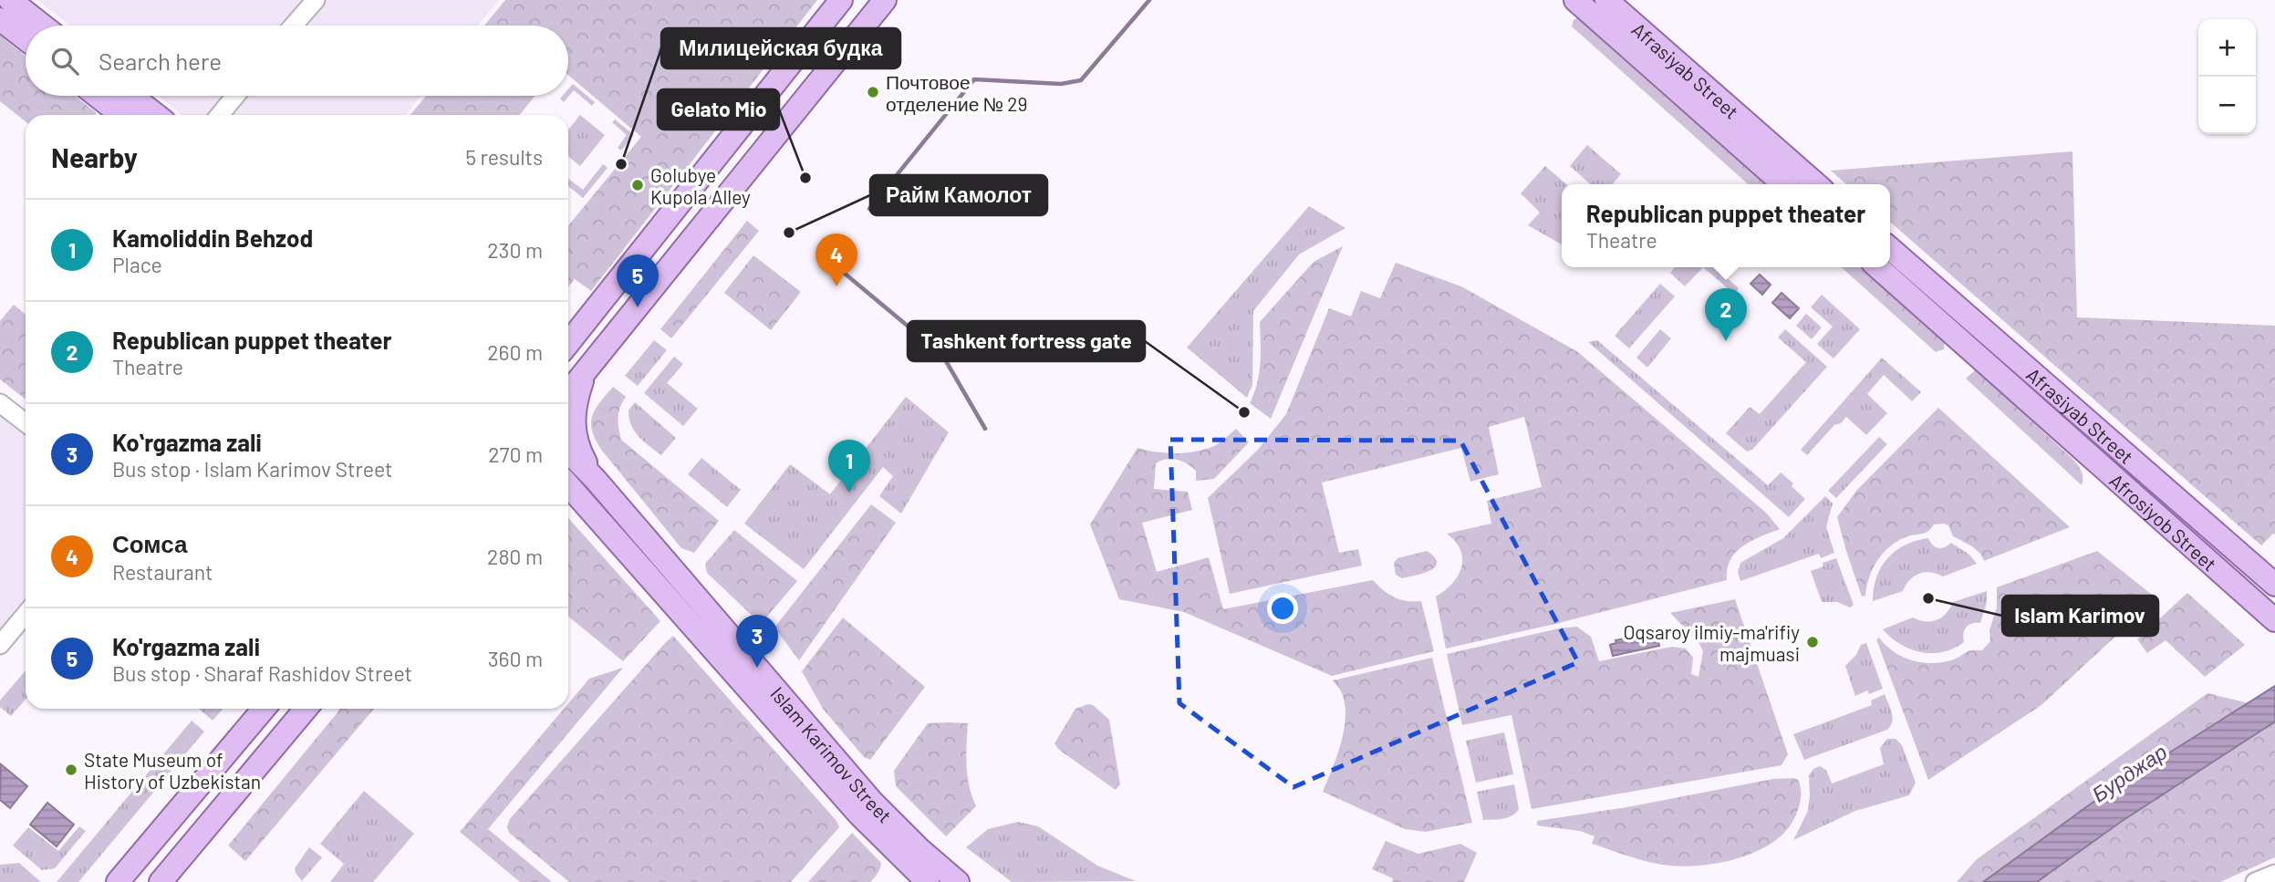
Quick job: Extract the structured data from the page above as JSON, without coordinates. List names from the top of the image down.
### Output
{
  "streets": {
    "main road": ["Afrasiyab Street", "Islam Karimov Street"]
  },
  "water": ["Бурджар"],
  "places": [
    "Почтовое отделение № 29",
    "Милицейская будка",
    "Gelato Mio",
    "Golubye Kupola Alley",
    "Райм Камолот",
    "Tashkent fortress gate",
    "Islam Karimov",
    "Oqsaroy ilmiy-ma'rifiy majmuasi",
    "State Museum of History of Uzbekistan"
  ],
  "page": {
    "map_buttons": ["+", "−"],
    "search": "Search here",
    "heading": ["Nearby", "5 results"],
    "popup": ["Republican puppet theater", "Theatre"],
    "list": [
      {
        "mark": "1",
        "name": "Kamoliddin Behzod",
        "note": "Place",
        "value": "230 m"
      },
      {
        "mark": "2",
        "name": "Republican puppet theater",
        "note": "Theatre",
        "value": "260 m"
      },
      {
        "mark": "3",
        "name": "Koʻrgazma zali",
        "note": "Bus stop · Islam Karimov Street",
        "value": "270 m"
      },
      {
        "mark": "4",
        "name": "Сомса",
        "note": "Restaurant",
        "value": "280 m"
      },
      {
        "mark": "5",
        "name": "Ko'rgazma zali",
        "note": "Bus stop · Sharaf Rashidov Street",
        "value": "360 m"
      }
    ],
    "pins": [
      "4",
      "5",
      "2",
      "1",
      "3"
    ]
  }
}
